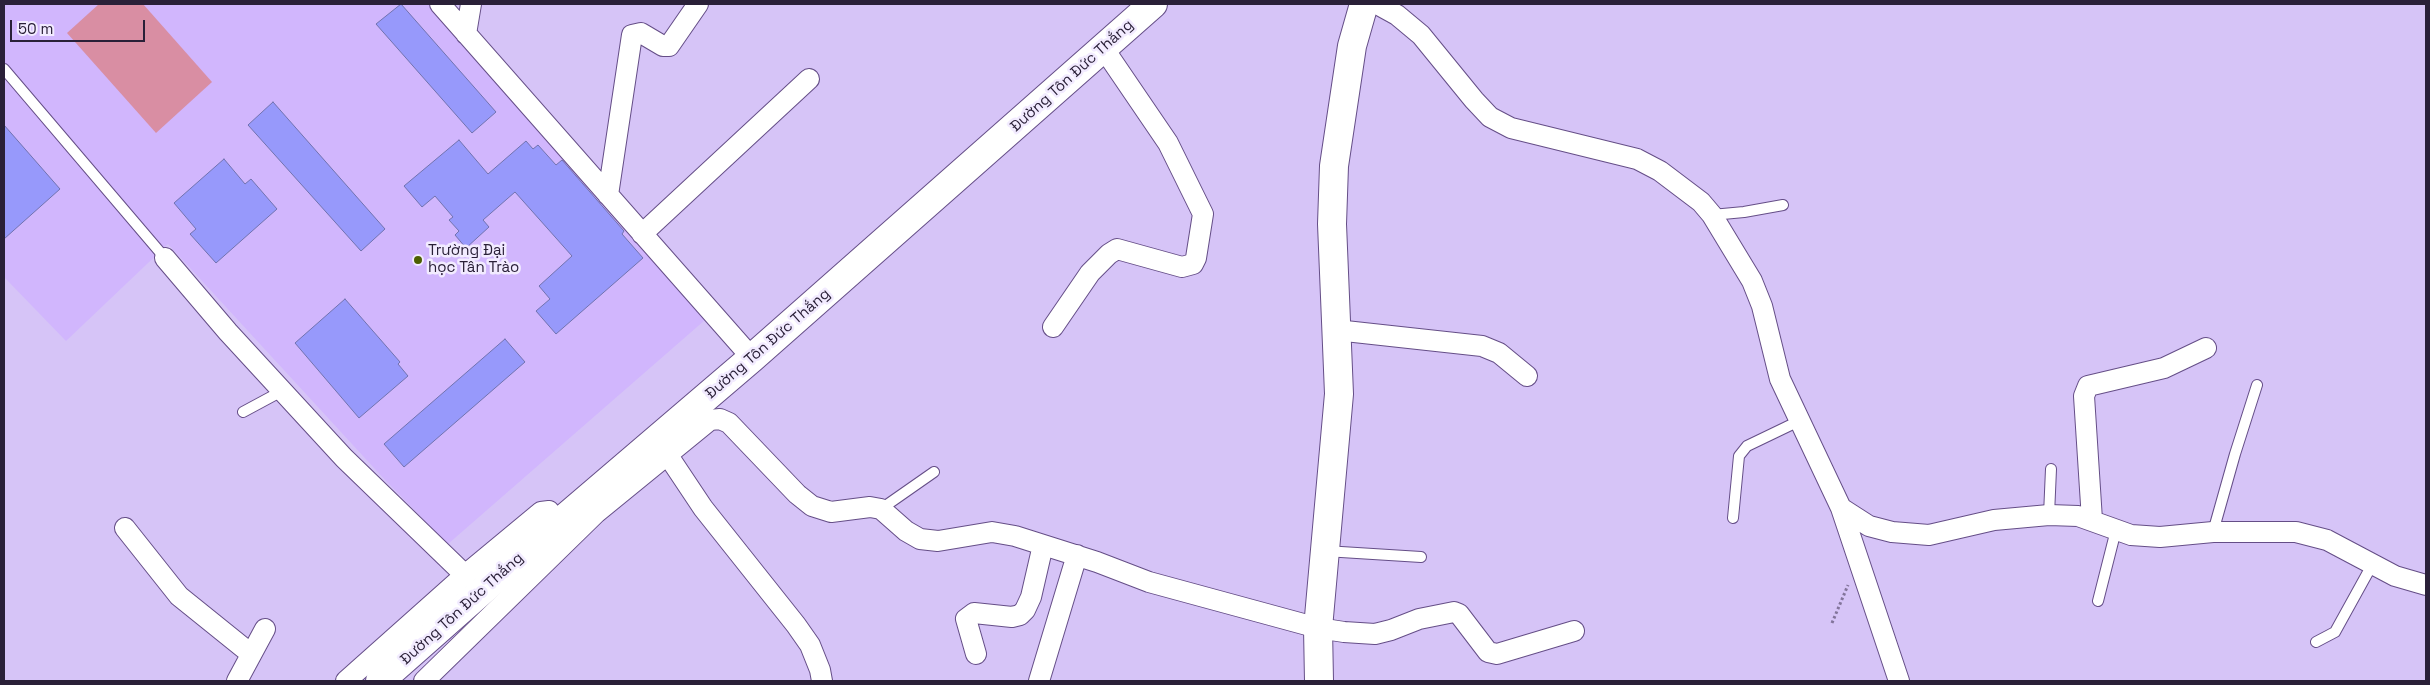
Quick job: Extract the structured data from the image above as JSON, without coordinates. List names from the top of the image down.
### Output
{
  "streets": {
    "main road": ["Đường Tôn Đức Thắng"]
  },
  "places": ["Trường Đại học Tân Trào"],
  "scale_bar": "50 m"
}
